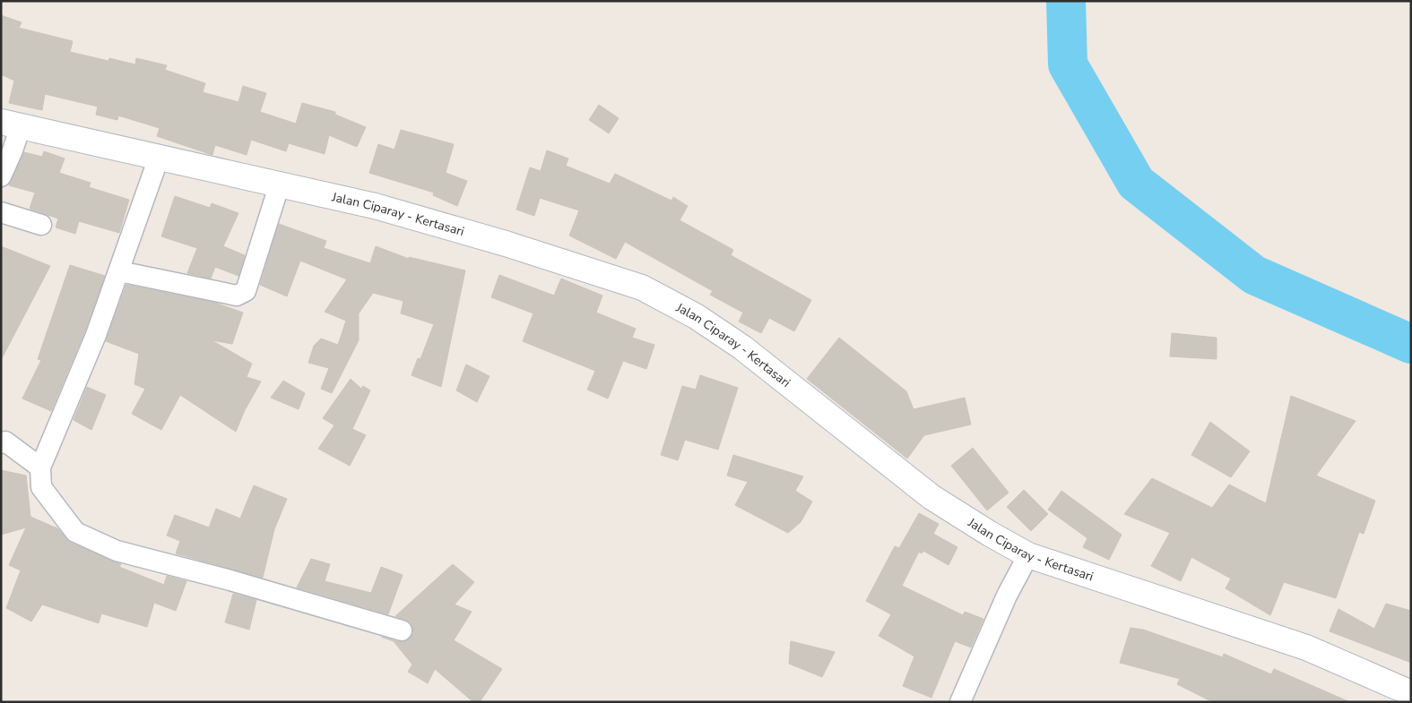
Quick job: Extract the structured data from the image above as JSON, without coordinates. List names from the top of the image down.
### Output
{
  "streets": {
    "main road": ["Jalan Ciparay - Kertasari"]
  }
}
